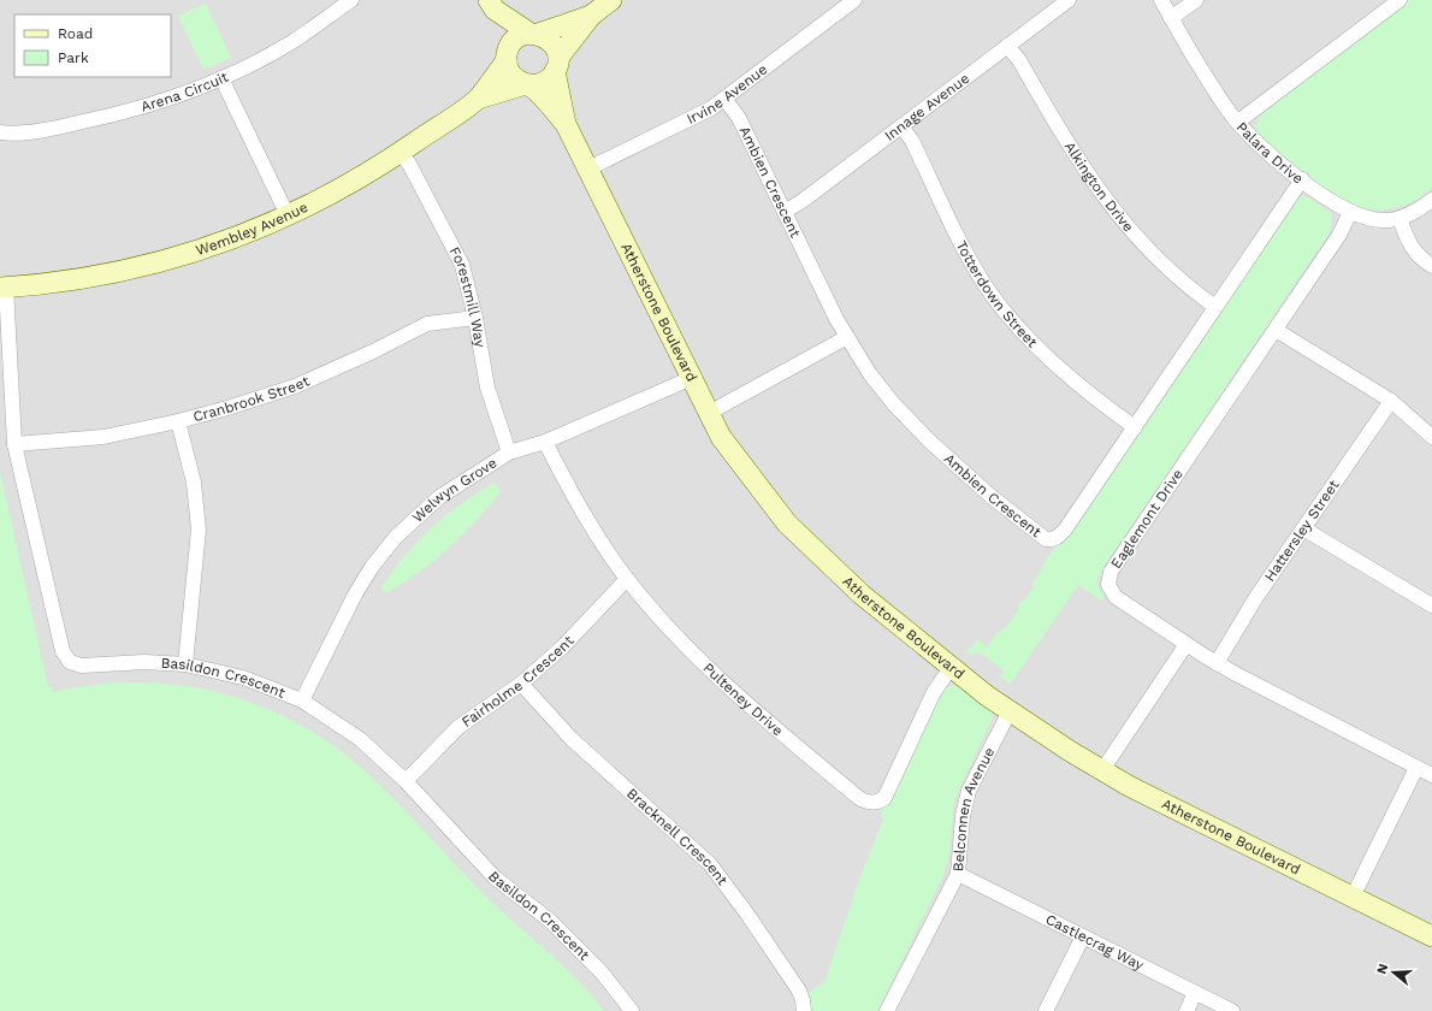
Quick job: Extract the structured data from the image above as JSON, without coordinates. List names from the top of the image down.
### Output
{
  "streets": {
    "street": [
      "Arena Circuit",
      "Irvine Avenue",
      "Innage Avenue",
      "Palara Drive",
      "Ambien Crescent",
      "Alkington Drive",
      "Wembley Avenue",
      "Totterdown Street",
      "Forestmill Way",
      "Atherstone Boulevard",
      "Cranbrook Street",
      "Welwyn Grove",
      "Eaglemont Drive",
      "Hattersley Street",
      "Basildon Crescent",
      "Fairholme Crescent",
      "Pulteney Drive",
      "Belconnen Avenue",
      "Bracknell Crescent",
      "Castlecrag Way"
    ]
  },
  "crossings": [
    ["Irvine Avenue", "Ambien Crescent"],
    ["Irvine Avenue", "Atherstone Boulevard"],
    ["Innage Avenue", "Ambien Crescent"],
    ["Innage Avenue", "Alkington Drive"],
    ["Innage Avenue", "Totterdown Street"],
    ["Palara Drive", "Ambien Crescent"],
    ["Palara Drive", "Eaglemont Drive"],
    ["Ambien Crescent", "Alkington Drive"],
    ["Ambien Crescent", "Totterdown Street"],
    ["Wembley Avenue", "Forestmill Way"],
    ["Wembley Avenue", "Atherstone Boulevard"],
    ["Wembley Avenue", "Basildon Crescent"],
    ["Forestmill Way", "Cranbrook Street"],
    ["Forestmill Way", "Welwyn Grove"],
    ["Atherstone Boulevard", "Welwyn Grove"],
    ["Atherstone Boulevard", "Pulteney Drive"],
    ["Atherstone Boulevard", "Belconnen Avenue"],
    ["Cranbrook Street", "Basildon Crescent"],
    ["Welwyn Grove", "Basildon Crescent"],
    ["Welwyn Grove", "Pulteney Drive"],
    ["Eaglemont Drive", "Hattersley Street"],
    ["Basildon Crescent", "Fairholme Crescent"],
    ["Fairholme Crescent", "Pulteney Drive"],
    ["Fairholme Crescent", "Bracknell Crescent"],
    ["Belconnen Avenue", "Castlecrag Way"]
  ],
  "legend": ["Road", "Park"],
  "north": "left"
}
